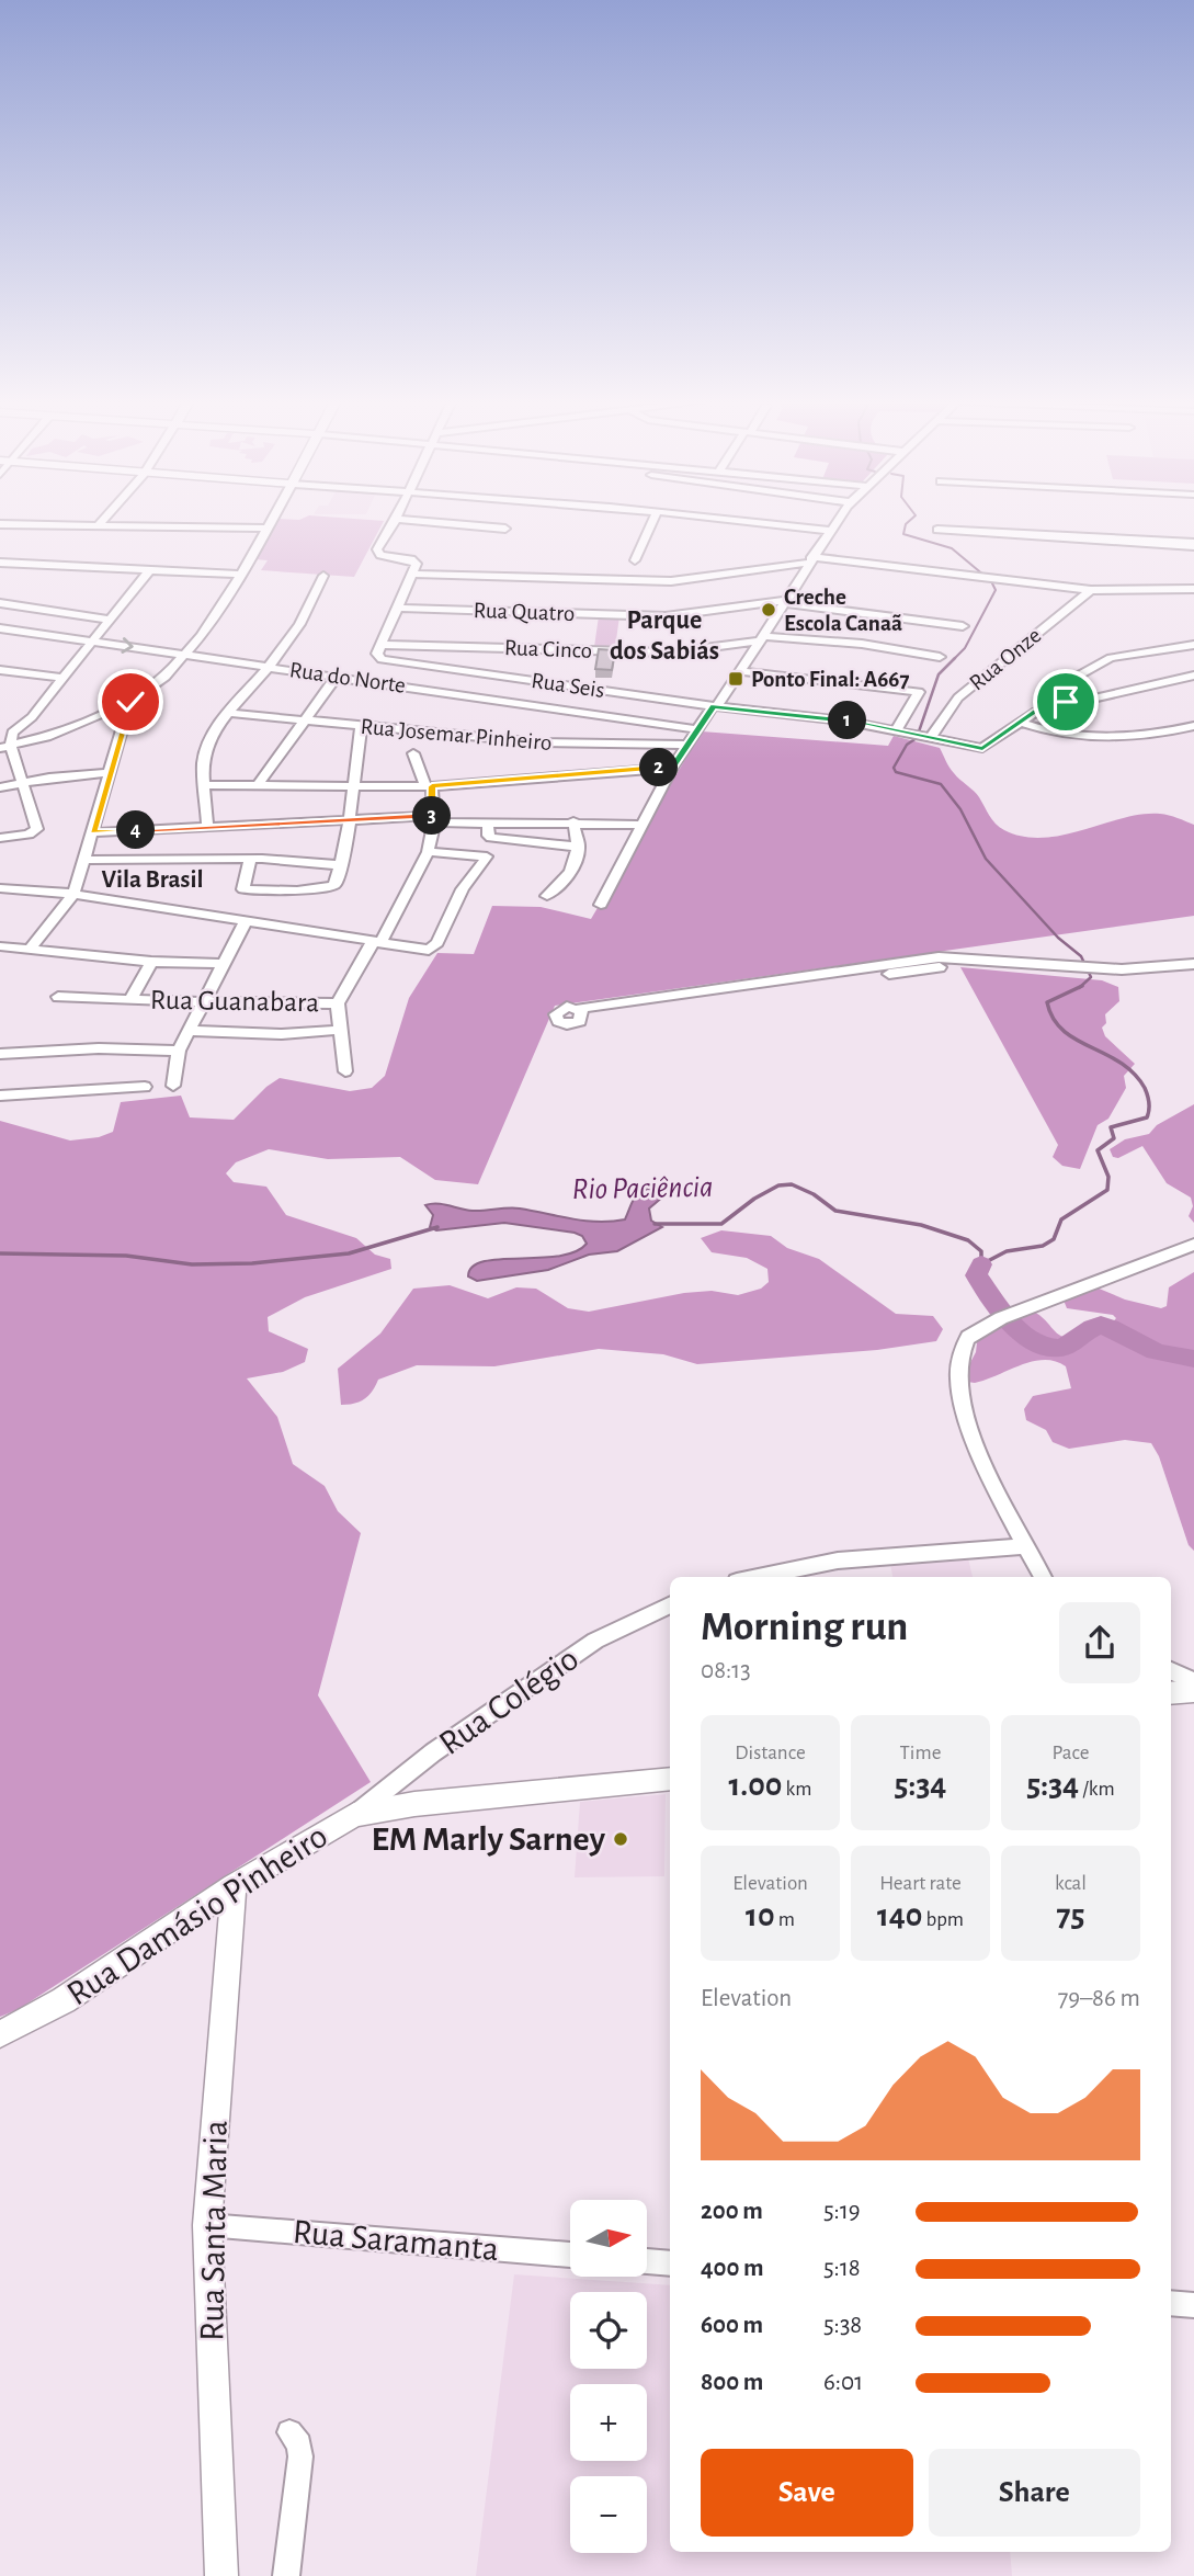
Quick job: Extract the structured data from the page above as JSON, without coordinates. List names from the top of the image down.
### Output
{
  "streets": {
    "street": [
      "Rua Quatro",
      "Rua Cinco",
      "Rua Onze",
      "Rua do Norte",
      "Rua Seis",
      "Rua Josemar Pinheiro",
      "Rua Guanabara",
      "Rua Colégio",
      "Rua Damásio Pinheiro",
      "Rua Santa Maria",
      "Rua Saramanta"
    ]
  },
  "crossings": [
    ["Rua Cinco", "Rua Seis"],
    ["Rua Onze", "Rua Seis"],
    ["Rua Colégio", "Rua Damásio Pinheiro"],
    ["Rua Damásio Pinheiro", "Rua Santa Maria"],
    ["Rua Santa Maria", "Rua Saramanta"]
  ],
  "districts": ["Parque dos Sabiás", "Vila Brasil"],
  "water": ["Rio Paciência"],
  "places": {
    "other": ["Creche Escola Canaã", "EM Marly Sarney"],
    "transit": ["Ponto Final: A667"]
  },
  "north": "right",
  "page": {
    "pins": [
      "1",
      "2",
      "3",
      "4"
    ],
    "heading": ["Morning run", "08:13"],
    "stats": [
      ["Distance", "1.00 km"],
      ["Time", "5:34"],
      ["Pace", "5:34 /km"],
      ["Elevation", "10 m"],
      ["Heart rate", "140 bpm"],
      ["kcal", "75"]
    ],
    "chart": ["Elevation", "79–86 m"],
    "list": [
      {
        "name": "200 m",
        "note": "5:19"
      },
      {
        "name": "400 m",
        "note": "5:18"
      },
      {
        "name": "600 m",
        "note": "5:38"
      },
      {
        "name": "800 m",
        "note": "6:01"
      }
    ],
    "map_buttons": ["+", "−"],
    "buttons": ["Save", "Share"]
  }
}
